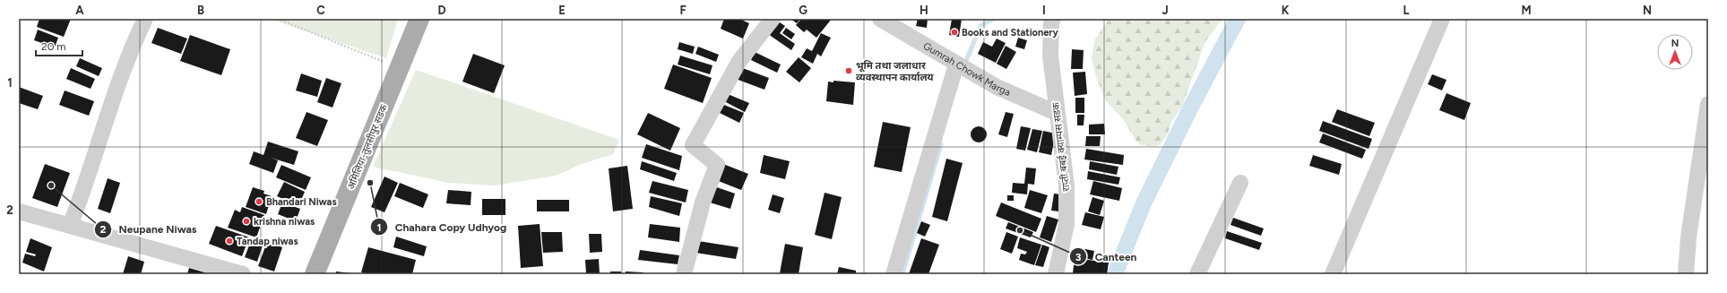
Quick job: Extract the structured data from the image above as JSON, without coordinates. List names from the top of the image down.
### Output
{
  "streets": {
    "main road": ["अमिलिया-तुलसीपुर सडक"],
    "street": ["Gumrah Chowk Marga", "राप्ती बबई क्याम्पस सडक"]
  },
  "crossings": [
    ["Gumrah Chowk Marga", "राप्ती बबई क्याम्पस सडक"]
  ],
  "places": [
    "Books and Stationery",
    "भूमि तथा जलाधार व्यवस्थापन कार्यालय",
    "Chahara Copy Udhyog",
    "Neupane Niwas",
    "Bhandari Niwas",
    "krishna niwas",
    "Canteen",
    "Tandap niwas"
  ],
  "scale_bar": "20 m",
  "north": "top",
  "grid": {
    "columns": [
      "A",
      "B",
      "C",
      "D",
      "E",
      "F",
      "G",
      "H",
      "I",
      "J",
      "K",
      "L",
      "M",
      "N"
    ],
    "rows": ["1", "2"]
  }
}
